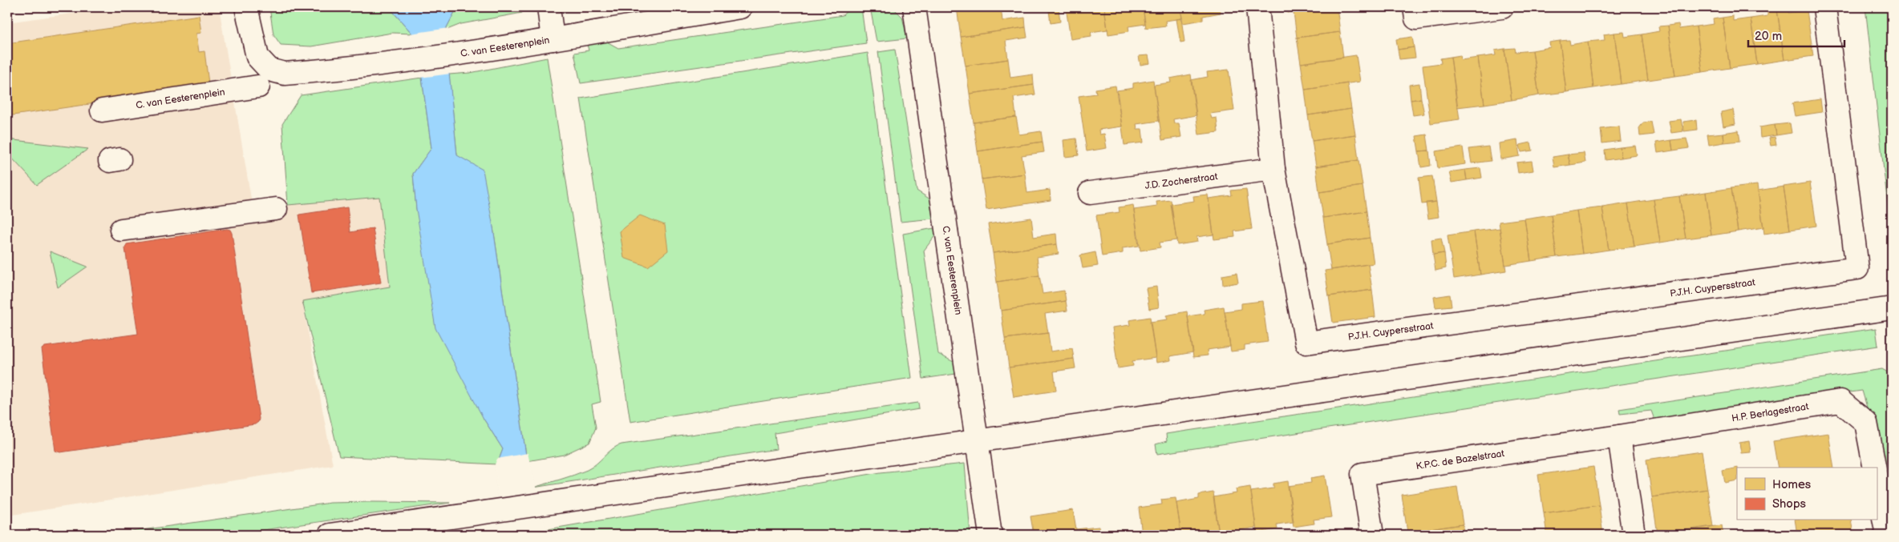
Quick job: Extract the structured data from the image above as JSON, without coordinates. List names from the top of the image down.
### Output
{
  "streets": {
    "street": [
      "C. van Eesterenplein",
      "J.D. Zocherstraat",
      "P.J.H. Cuypersstraat",
      "H.P. Berlagestraat",
      "K.P.C. de Bazelstraat"
    ]
  },
  "crossings": [
    ["J.D. Zocherstraat", "P.J.H. Cuypersstraat"],
    ["H.P. Berlagestraat", "K.P.C. de Bazelstraat"]
  ],
  "legend": ["Homes", "Shops"],
  "scale_bar": "20 m"
}
